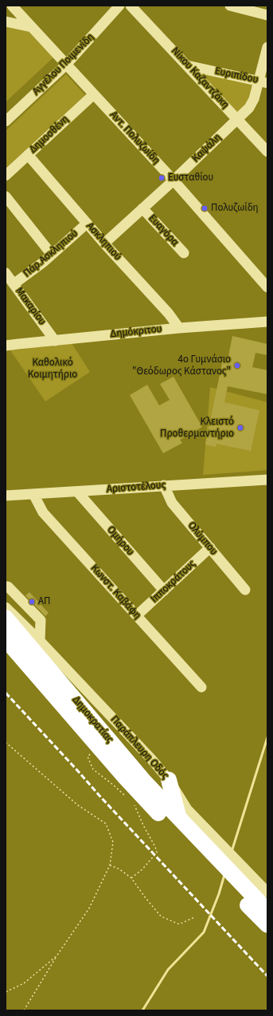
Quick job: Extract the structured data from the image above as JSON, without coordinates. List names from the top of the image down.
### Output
{
  "streets": {
    "highway": ["Δημοκρατίας"],
    "street": [
      "Αγγέλου Ποιμενίδη",
      "Ευριπίδου",
      "Νίκου Καζαντζάκη",
      "Δημοσθένη",
      "Αντ. Πολυζωίδη",
      "Καψάλη",
      "Ευαγόρα",
      "Ασκληπιού",
      "Πάρ.Ασκληπιού",
      "Μακαρίου",
      "Δημόκριτου",
      "Αριστοτέλους",
      "Ολύμπου",
      "Ομήρου",
      "Ιπποκράτους",
      "Κωνστ. Καβάφη",
      "Παράπλευρη Οδός"
    ]
  },
  "crossings": [
    ["Αγγέλου Ποιμενίδη", "Αντ. Πολυζωίδη"],
    ["Ευριπίδου", "Νίκου Καζαντζάκη"],
    ["Ευριπίδου", "Καψάλη"],
    ["Νίκου Καζαντζάκη", "Καψάλη"],
    ["Δημοσθένη", "Αντ. Πολυζωίδη"],
    ["Δημοσθένη", "Ασκληπιού"],
    ["Αντ. Πολυζωίδη", "Καψάλη"],
    ["Καψάλη", "Ευαγόρα"],
    ["Καψάλη", "Ασκληπιού"],
    ["Ασκληπιού", "Πάρ.Ασκληπιού"],
    ["Ασκληπιού", "Δημόκριτου"],
    ["Πάρ.Ασκληπιού", "Μακαρίου"],
    ["Μακαρίου", "Δημόκριτου"],
    ["Αριστοτέλους", "Ολύμπου"],
    ["Αριστοτέλους", "Ομήρου"],
    ["Αριστοτέλους", "Κωνστ. Καβάφη"],
    ["Ολύμπου", "Ιπποκράτους"],
    ["Ομήρου", "Ιπποκράτους"],
    ["Ιπποκράτους", "Κωνστ. Καβάφη"]
  ],
  "parks": ["Καθολικό Κοιμητήριο"],
  "places": [
    "Ευσταθίου",
    "Πολυζωίδη",
    "4ο Γυμνάσιο \"Θεόδωρος Κάστανος\"",
    "Κλειστό Προθερμαντήριο",
    "ΑΠ"
  ]
}
